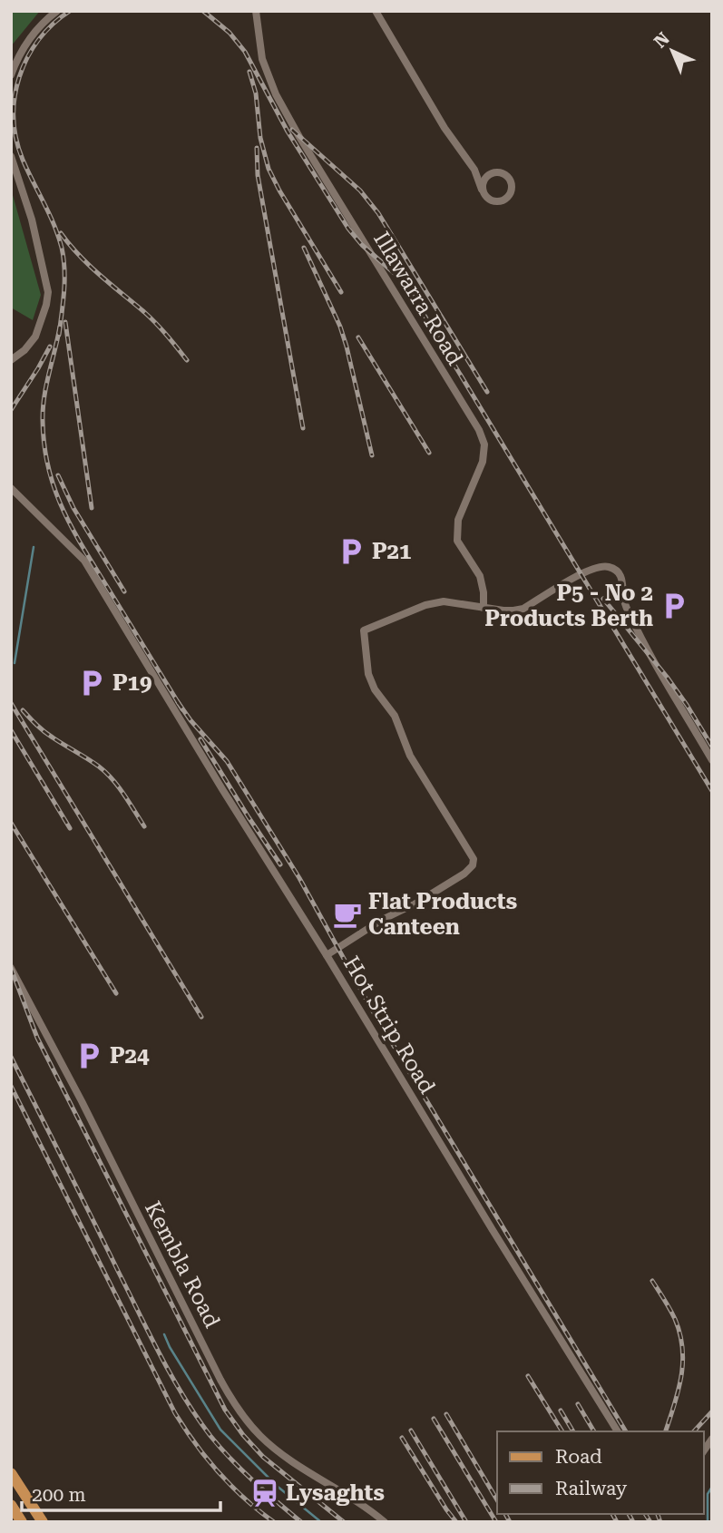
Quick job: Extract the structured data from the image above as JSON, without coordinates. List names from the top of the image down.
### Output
{
  "streets": {
    "street": ["Illawarra Road", "Hot Strip Road", "Kembla Road"]
  },
  "places": {
    "parking": [
      "P21",
      "P5 - No 2 Products Berth",
      "P19",
      "P24"
    ],
    "cafe": ["Flat Products Canteen"],
    "station": ["Lysaghts"]
  },
  "legend": ["Road", "Railway"],
  "scale_bar": "200 m",
  "north": "top left"
}
